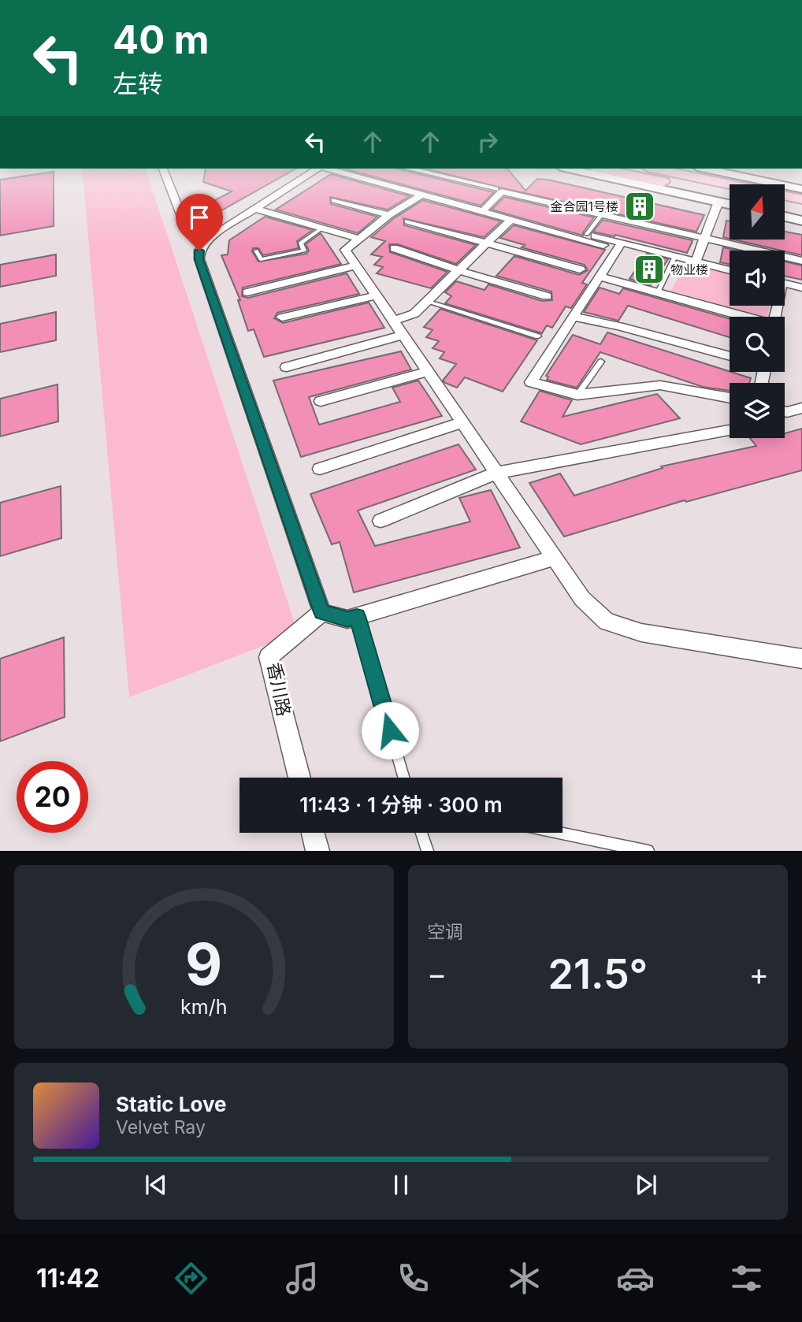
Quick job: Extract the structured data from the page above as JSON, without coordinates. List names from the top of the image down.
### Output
{
  "streets": {
    "street": ["香川路"]
  },
  "places": {
    "building": ["金合园1号楼", "物业楼"]
  },
  "north": "top",
  "page": {
    "turn": ["40 m", "左转"],
    "limit": "20",
    "trip": "11:43 · 1 分钟 · 300 m",
    "tile": "空调",
    "heat": ["−", "21.5°", "+"],
    "song": ["Static Love", "Velvet Ray"],
    "tabs": "11:42",
    "gauge": ["9", "km/h"]
  }
}
